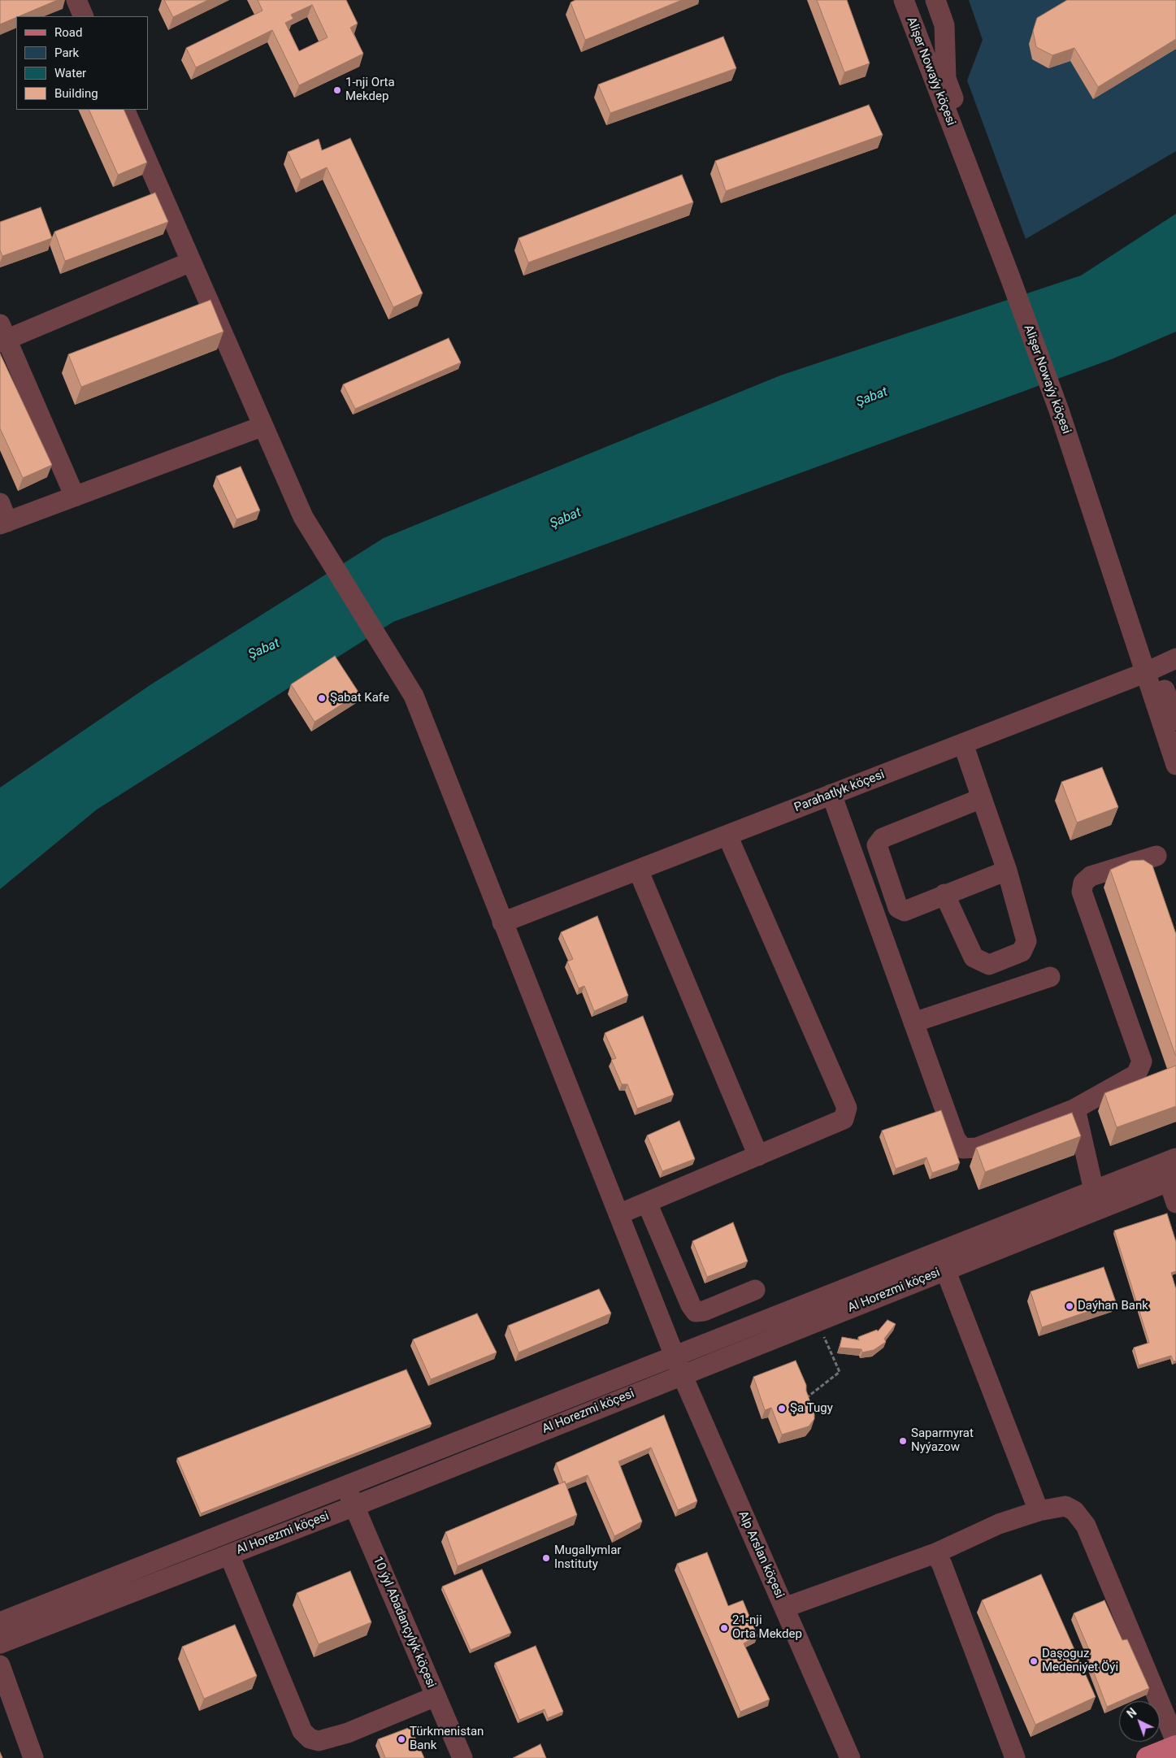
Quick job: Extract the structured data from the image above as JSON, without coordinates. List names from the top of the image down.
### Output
{
  "streets": {
    "street": [
      "Alişer Nowaýy köçesi",
      "Parahatlyk köçesi",
      "Al Horezmi köçesi",
      "Alp Arslan köçesi",
      "10 ýyl Abadançylyk köçesi"
    ]
  },
  "crossings": [
    ["Alişer Nowaýy köçesi", "Parahatlyk köçesi"],
    ["Parahatlyk köçesi", "Alp Arslan köçesi"],
    ["Al Horezmi köçesi", "Alp Arslan köçesi"],
    ["Al Horezmi köçesi", "10 ýyl Abadançylyk köçesi"]
  ],
  "water": ["Şabat"],
  "places": [
    "1-nji Orta Mekdep",
    "Şabat Kafe",
    "Daýhan Bank",
    "Şa Tugy",
    "Saparmyrat Nyýazow",
    "Mugallymlar Instituty",
    "21-nji Orta Mekdep",
    "Daşoguz Medeniýet Öýi",
    "Türkmenistan Bank"
  ],
  "legend": [
    "Road",
    "Park",
    "Water",
    "Building"
  ],
  "north": "top left"
}
